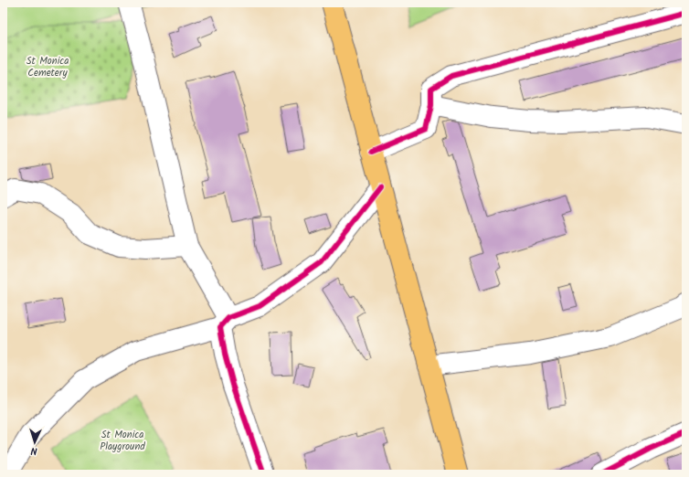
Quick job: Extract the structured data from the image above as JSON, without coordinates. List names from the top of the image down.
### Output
{
  "parks": ["St Monica Cemetery", "St Monica Playground"],
  "north": "bottom"
}
